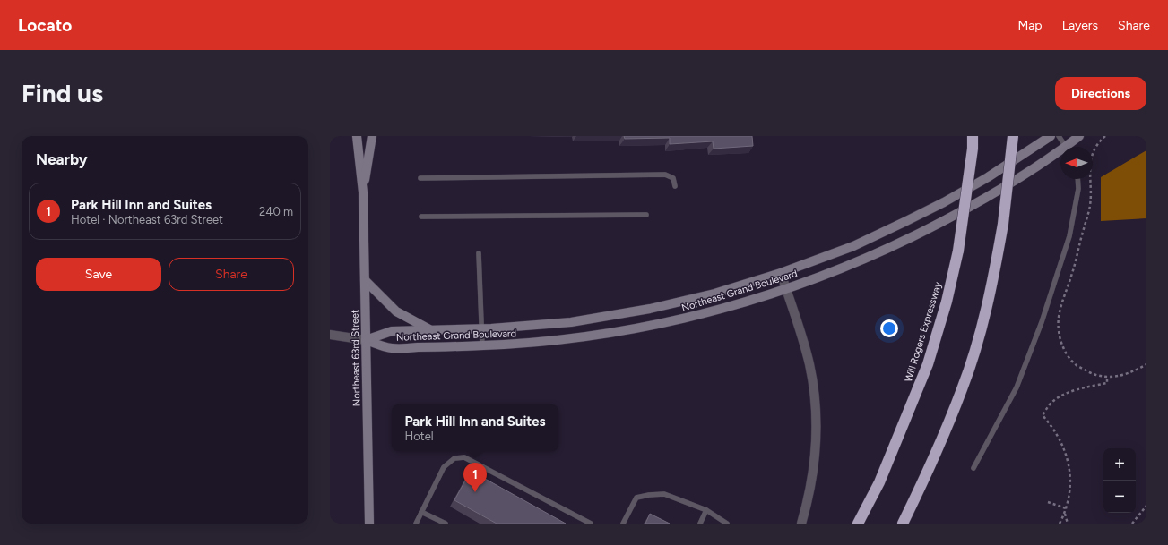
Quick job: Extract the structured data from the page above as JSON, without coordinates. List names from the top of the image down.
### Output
{
  "streets": {
    "highway": ["Will Rogers Expressway"],
    "street": ["Northeast Grand Boulevard", "Northeast 63rd Street"]
  },
  "crossings": [
    ["Northeast Grand Boulevard", "Northeast 63rd Street"]
  ],
  "north": "left",
  "page": {
    "header": "Locato",
    "nav": ["Map", "Layers", "Share"],
    "buttons": [
      "Directions",
      ["Save", "Share"]
    ],
    "title": "Find us",
    "heading": "Nearby",
    "list": [
      {
        "mark": "1",
        "name": "Park Hill Inn and Suites",
        "note": "Hotel · Northeast 63rd Street",
        "value": "240 m"
      }
    ],
    "popup": ["Park Hill Inn and Suites", "Hotel"],
    "map_buttons": ["+", "−"],
    "pins": "1"
  }
}
